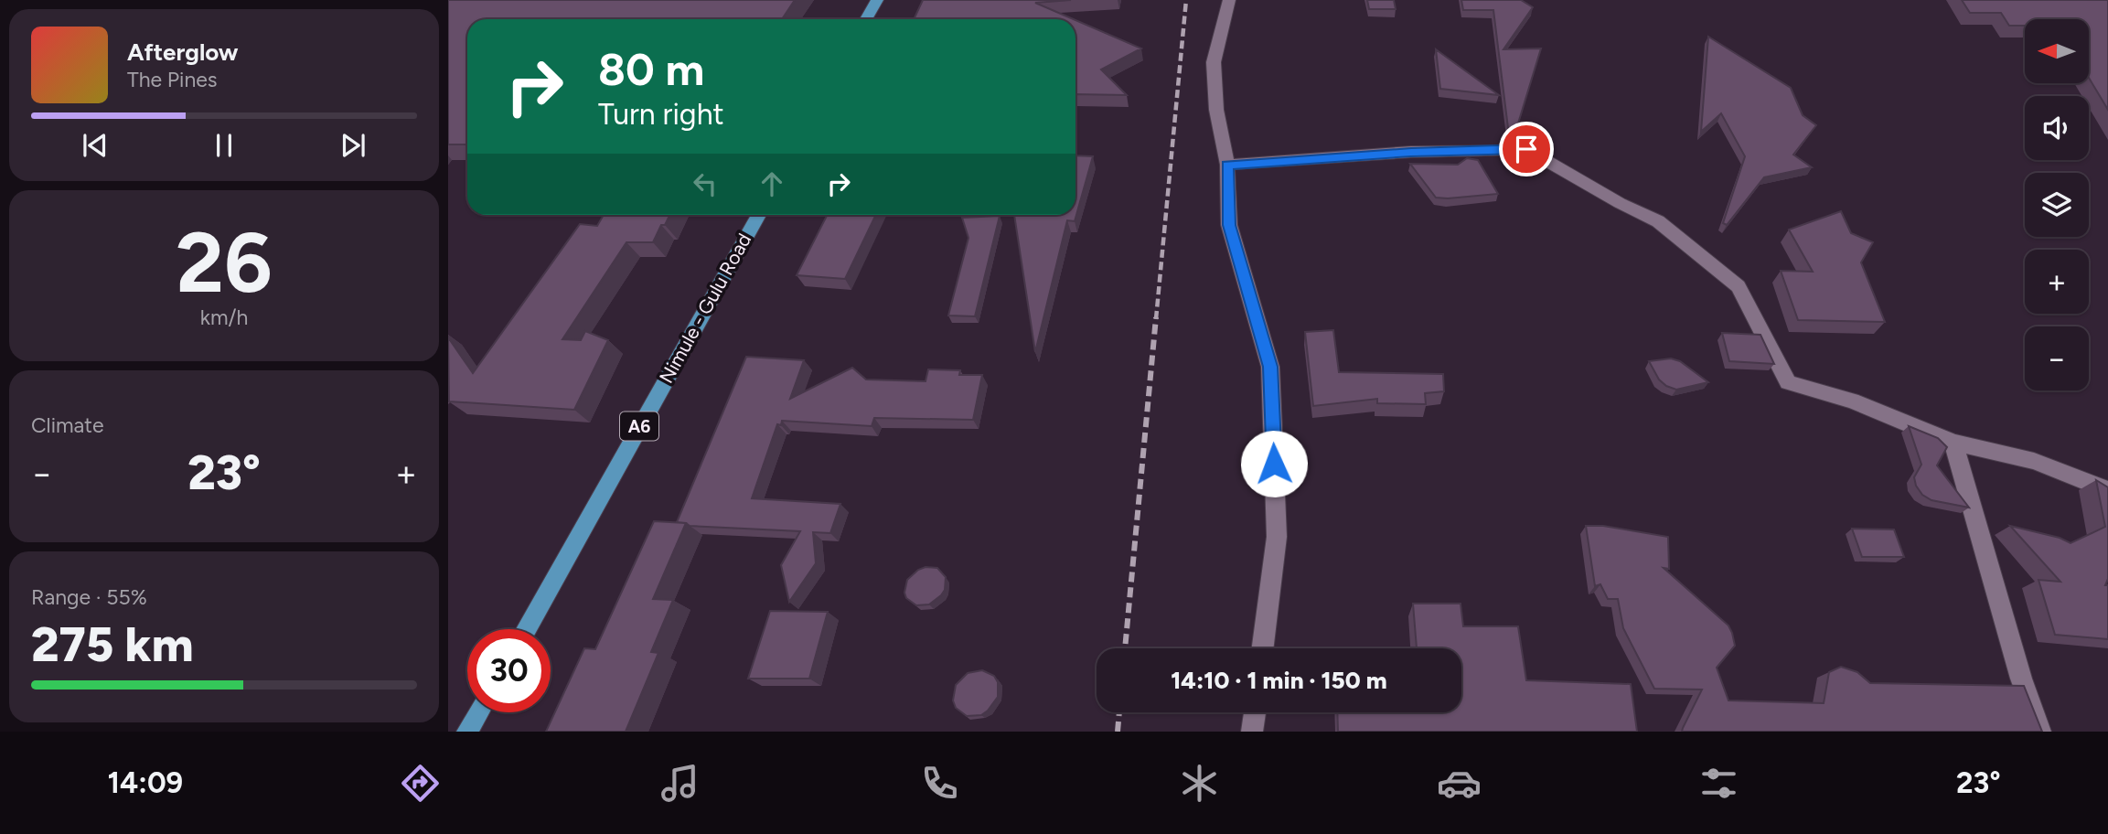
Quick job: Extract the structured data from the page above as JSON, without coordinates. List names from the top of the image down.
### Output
{
  "streets": {
    "main road": ["Nimule - Gulu Road", "A6"]
  },
  "north": "left",
  "page": {
    "map_buttons": ["+", "−"],
    "turn": ["80 m", "Turn right"],
    "song": ["Afterglow", "The Pines"],
    "tile": [
      ["26", "km/h"],
      "Climate",
      ["Range · 55%", "275 km"]
    ],
    "heat": ["−", "23°", "+"],
    "limit": "30",
    "trip": "14:10 · 1 min · 150 m",
    "tabs": ["14:09", "23°"]
  }
}
